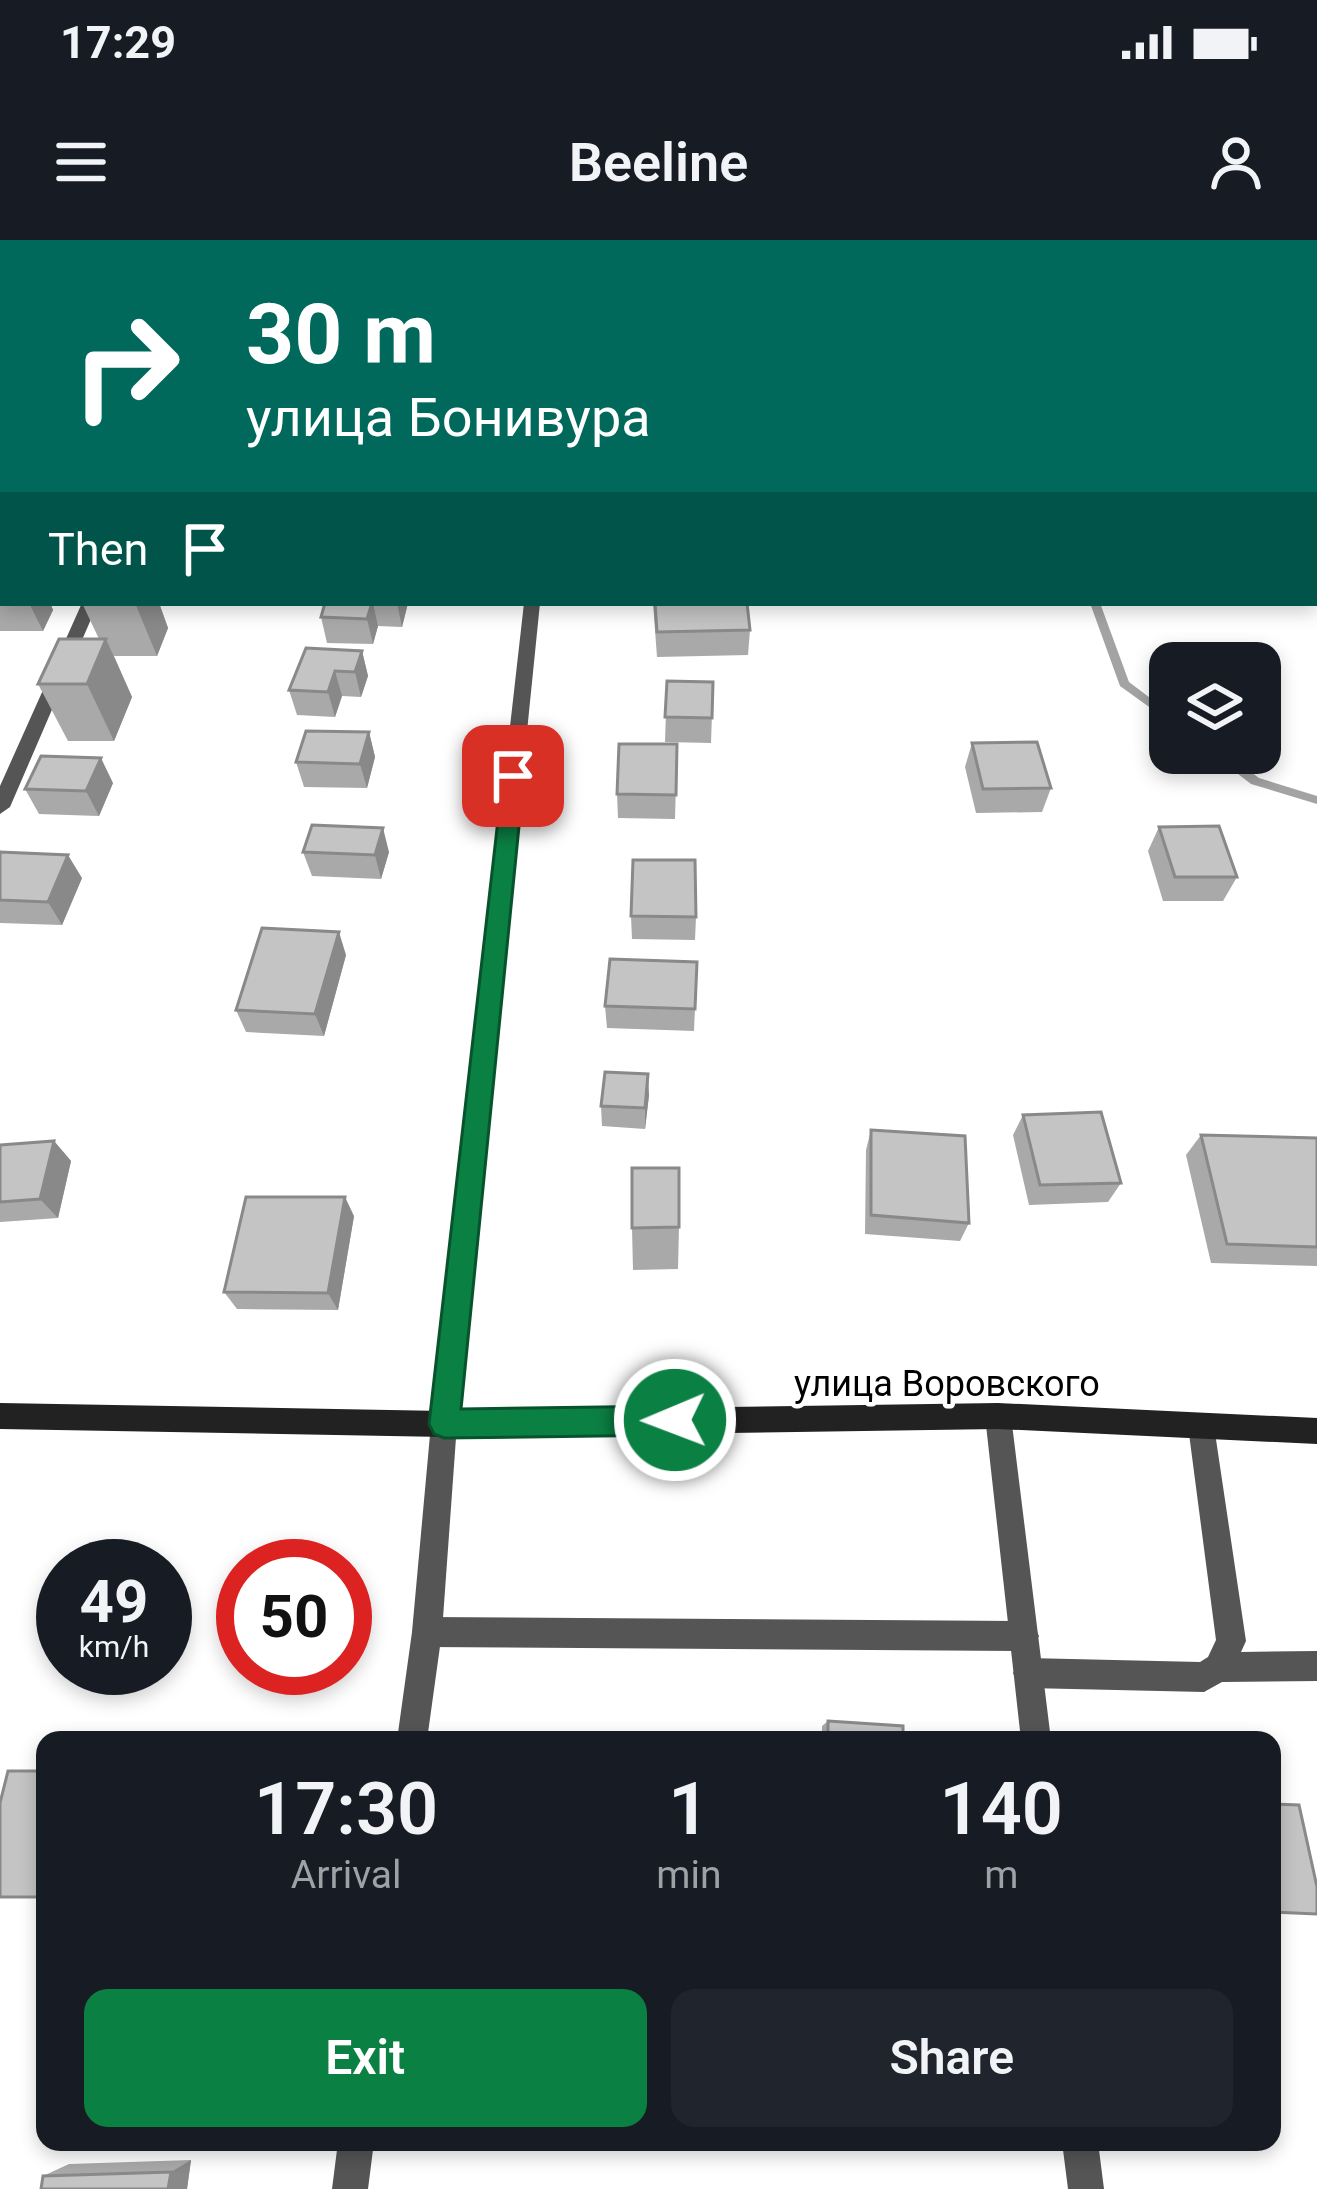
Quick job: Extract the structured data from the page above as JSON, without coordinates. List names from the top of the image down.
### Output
{
  "streets": {
    "main road": ["улица Воровского"]
  },
  "page": {
    "status": "17:29",
    "header": "Beeline",
    "turn": ["30 m", "улица Бонивура"],
    "then": "Then",
    "speed": "49 km/h",
    "limit": "50",
    "eta": [
      "17:30",
      "Arrival",
      "1",
      "min",
      "140",
      "m"
    ],
    "buttons": ["Exit", "Share"]
  }
}
